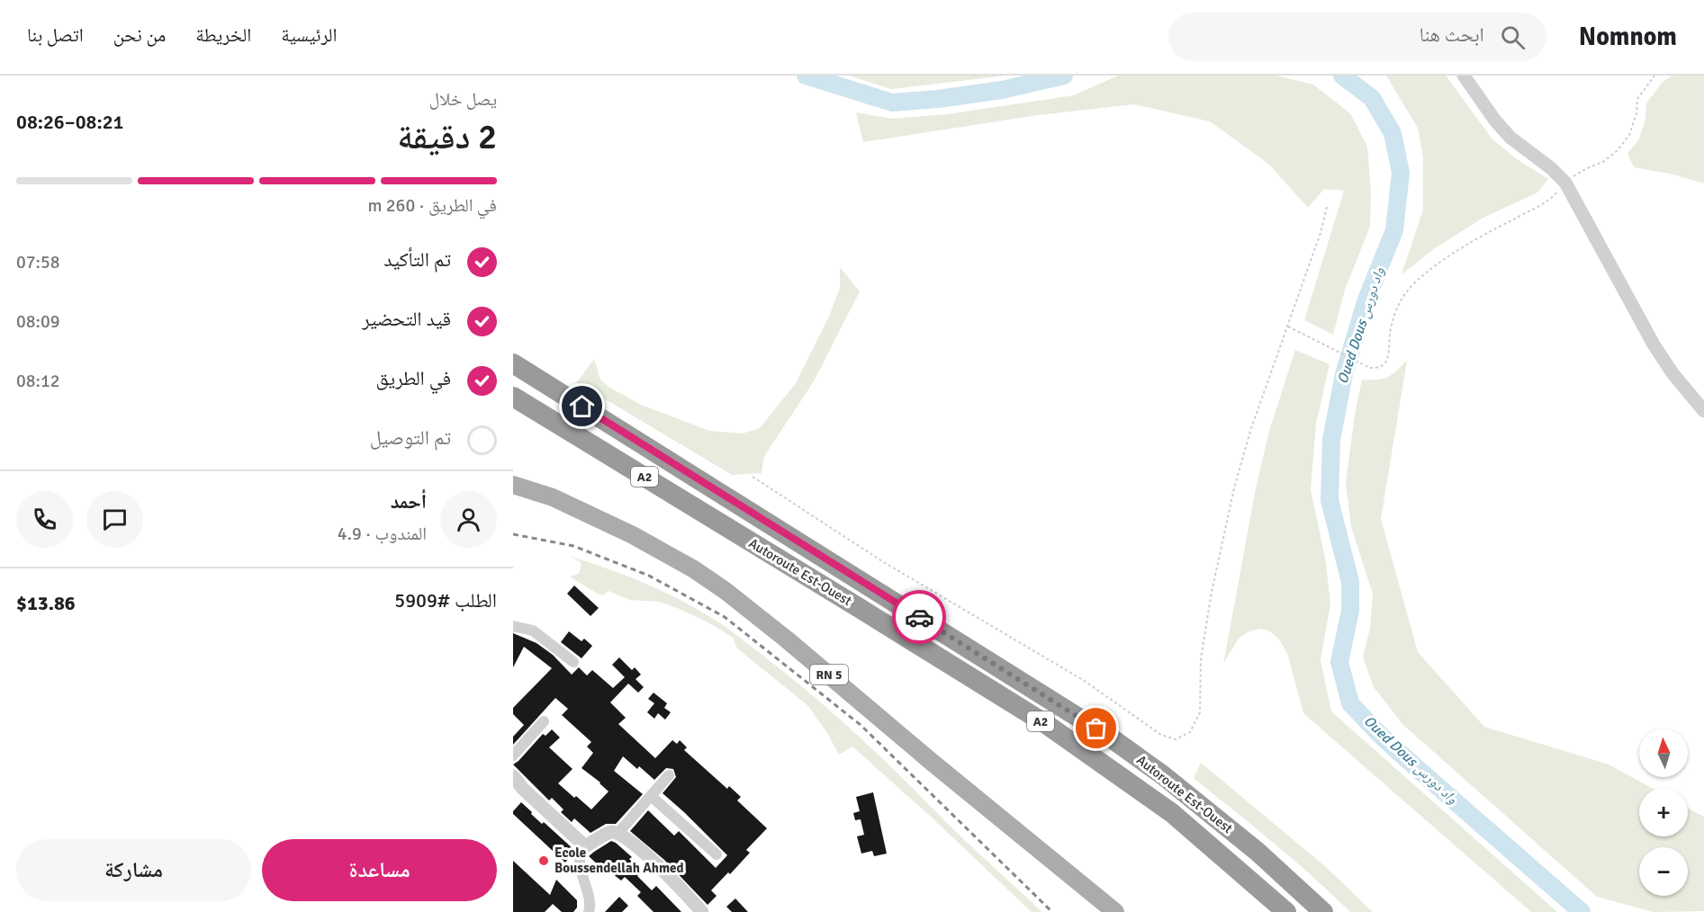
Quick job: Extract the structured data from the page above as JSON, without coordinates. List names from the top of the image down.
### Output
{
  "streets": {
    "highway": ["A2", "Autoroute Est-Ouest"],
    "main road": ["RN 5"]
  },
  "water": ["Oued Dous واد دورس"],
  "places": ["Ecole Boussendellah Ahmed"],
  "north": "top",
  "page": {
    "header": "Nomnom",
    "search": "ابحث هنا",
    "nav": [
      "الرئيسية",
      "الخريطة",
      "من نحن",
      "اتصل بنا"
    ],
    "heading": ["2 دقيقة", "يصل خلال", "08:21–08:26"],
    "panel": [
      "أحمد",
      "المندوب · 4.9",
      "الطلب #5909",
      "$13.86"
    ],
    "bar": "في الطريق · 260 m",
    "list": [
      ["تم التأكيد", "07:58"],
      ["قيد التحضير", "08:09"],
      ["في الطريق", "08:12"],
      "تم التوصيل"
    ],
    "map_buttons": ["+", "−"],
    "buttons": ["مساعدة", "مشاركة"]
  }
}
